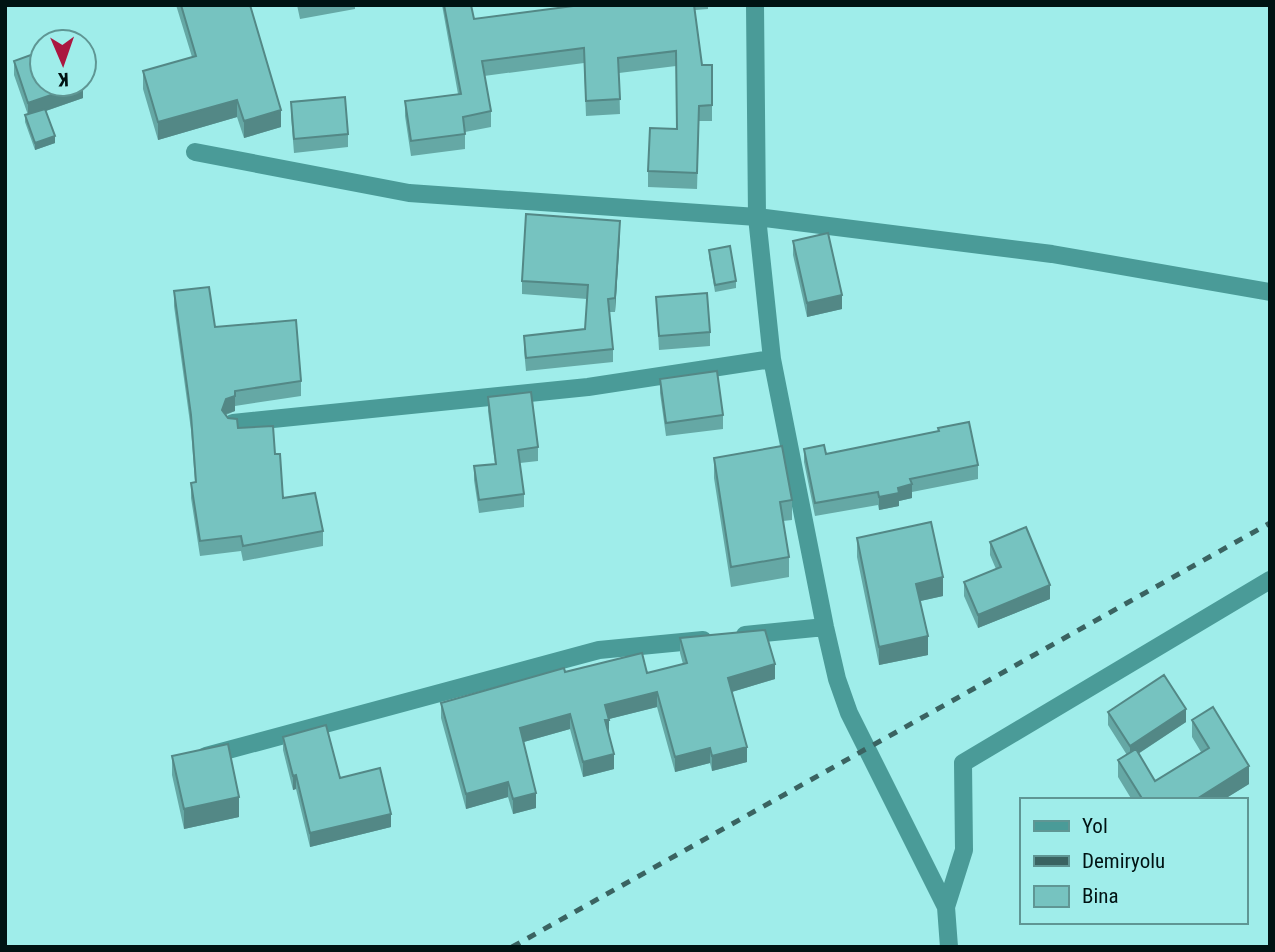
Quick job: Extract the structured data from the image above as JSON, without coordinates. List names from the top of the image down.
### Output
{
  "legend": ["Yol", "Demiryolu", "Bina"],
  "north": "bottom"
}
